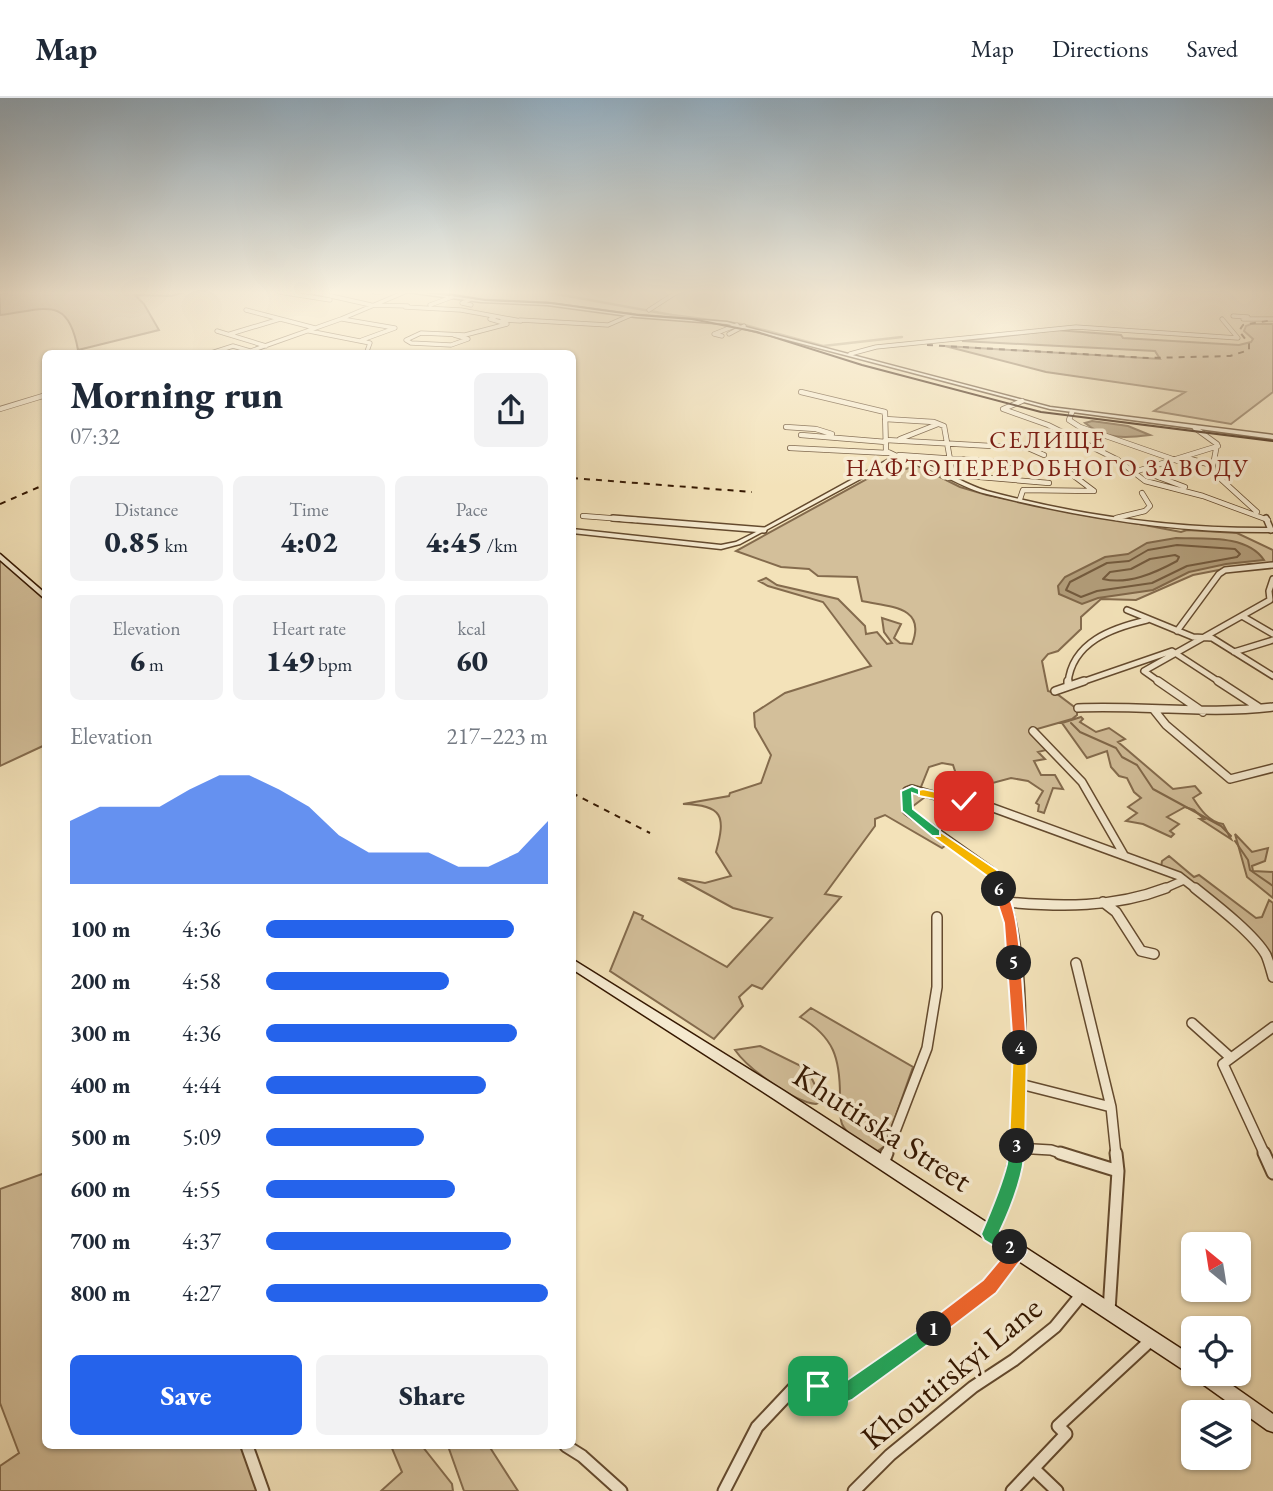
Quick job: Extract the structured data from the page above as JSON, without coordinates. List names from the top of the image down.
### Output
{
  "streets": {
    "main road": ["Khutirska Street"],
    "street": ["Khoutirskyi Lane"]
  },
  "crossings": [
    ["Khutirska Street", "Khoutirskyi Lane"]
  ],
  "districts": ["СЕЛИЩЕ НАФТОПЕРЕРОБНОГО ЗАВОДУ"],
  "north": "top left",
  "page": {
    "header": "Map",
    "nav": ["Map", "Directions", "Saved"],
    "heading": ["Morning run", "07:32"],
    "stats": [
      ["Distance", "0.85 km"],
      ["Time", "4:02"],
      ["Pace", "4:45 /km"],
      ["Elevation", "6 m"],
      ["Heart rate", "149 bpm"],
      ["kcal", "60"]
    ],
    "chart": ["Elevation", "217–223 m"],
    "pins": [
      "6",
      "5",
      "4",
      "3",
      "2",
      "1"
    ],
    "list": [
      {
        "name": "100 m",
        "note": "4:36"
      },
      {
        "name": "200 m",
        "note": "4:58"
      },
      {
        "name": "300 m",
        "note": "4:36"
      },
      {
        "name": "400 m",
        "note": "4:44"
      },
      {
        "name": "500 m",
        "note": "5:09"
      },
      {
        "name": "600 m",
        "note": "4:55"
      },
      {
        "name": "700 m",
        "note": "4:37"
      },
      {
        "name": "800 m",
        "note": "4:27"
      }
    ],
    "buttons": ["Save", "Share"]
  }
}
